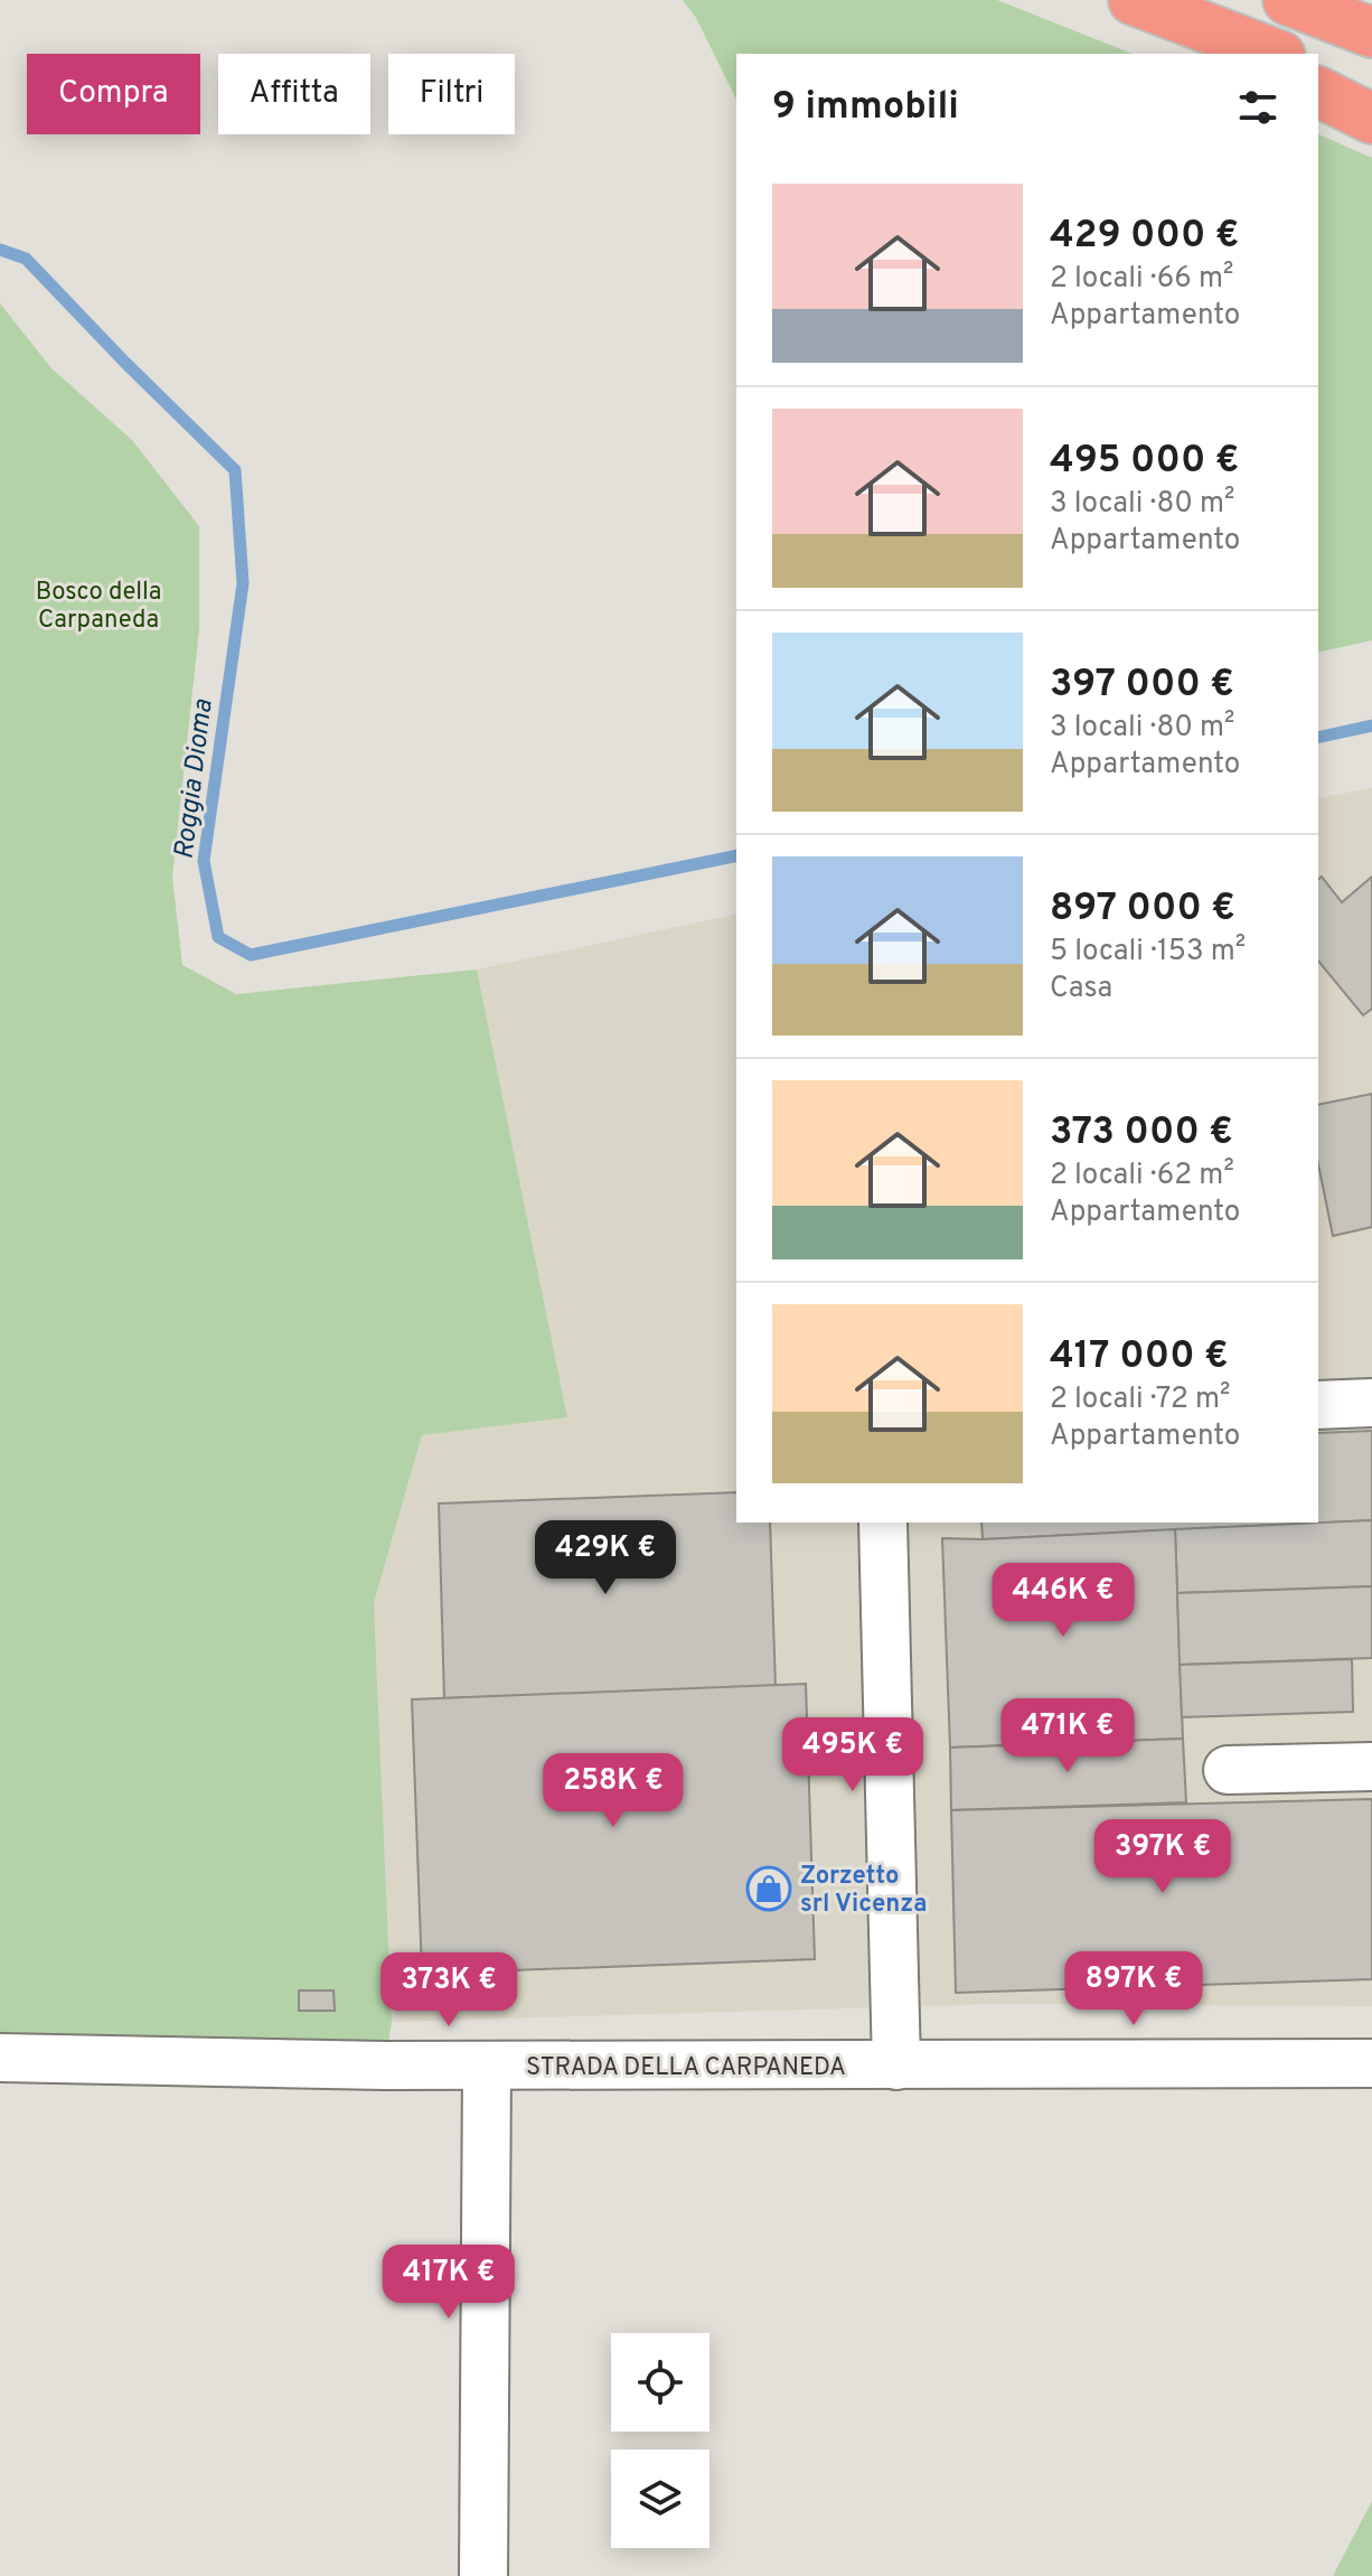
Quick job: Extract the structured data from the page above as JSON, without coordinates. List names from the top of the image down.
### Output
{
  "streets": {
    "street": ["STRADA DELLA CARPANEDA"]
  },
  "water": ["Roggia Dioma"],
  "parks": ["Bosco della Carpaneda"],
  "places": {
    "shop": ["Zorzetto srl Vicenza"]
  },
  "page": {
    "chip": ["Compra", "Affitta", "Filtri"],
    "heading": "9 immobili",
    "list": [
      {
        "name": "429 000 €",
        "note": "2 locali · 66 m² · Appartamento"
      },
      {
        "name": "495 000 €",
        "note": "3 locali · 80 m² · Appartamento"
      },
      {
        "name": "397 000 €",
        "note": "3 locali · 80 m² · Appartamento"
      },
      {
        "name": "897 000 €",
        "note": "5 locali · 153 m² · Casa"
      },
      {
        "name": "373 000 €",
        "note": "2 locali · 62 m² · Appartamento"
      },
      {
        "name": "417 000 €",
        "note": "2 locali · 72 m² · Appartamento"
      }
    ],
    "price": [
      "429K €",
      "446K €",
      "471K €",
      "495K €",
      "258K €",
      "397K €",
      "897K €",
      "373K €",
      "417K €"
    ]
  }
}
